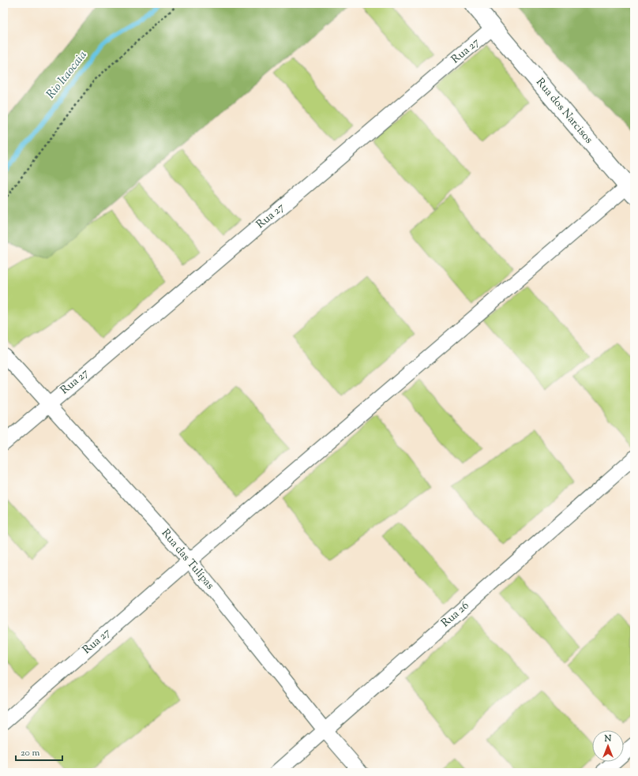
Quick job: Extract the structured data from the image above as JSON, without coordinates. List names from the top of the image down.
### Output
{
  "streets": {
    "street": [
      "Rua 27",
      "Rua dos Narcisos",
      "Rua das Tulípas",
      "Rua 26"
    ]
  },
  "crossings": [
    ["Rua 27", "Rua dos Narcisos"],
    ["Rua 27", "Rua das Tulípas"],
    ["Rua das Tulípas", "Rua 26"]
  ],
  "water": ["Rio Itaocaia"],
  "scale_bar": "20 m",
  "north": "top"
}
